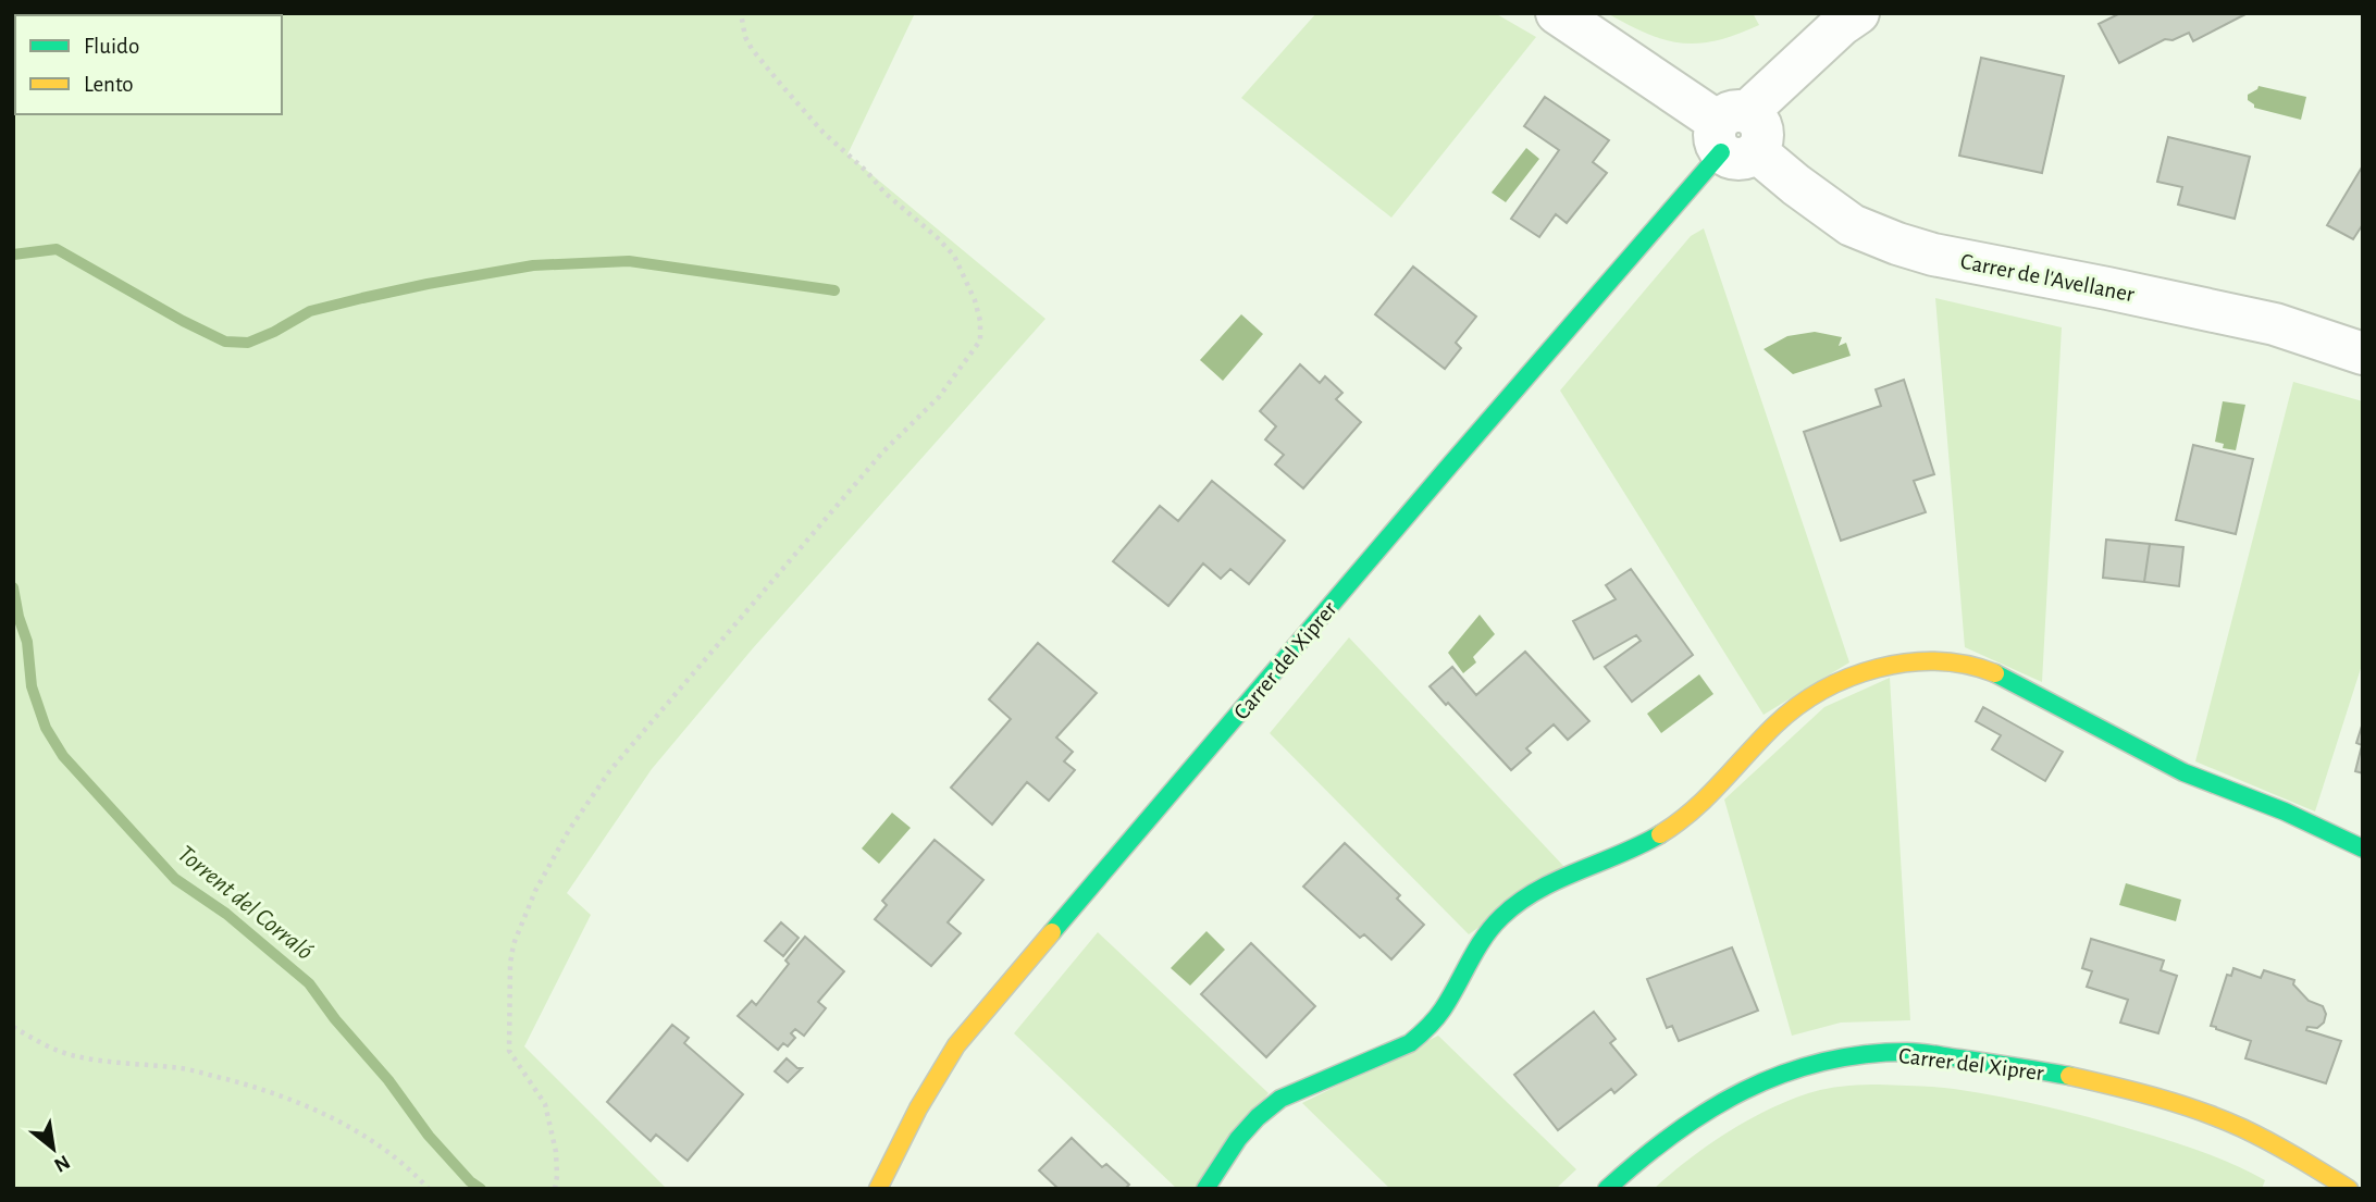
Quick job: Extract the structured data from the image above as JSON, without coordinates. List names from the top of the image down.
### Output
{
  "streets": {
    "street": ["Carrer de l'Avellaner", "Carrer del Xiprer"]
  },
  "crossings": [
    ["Carrer de l'Avellaner", "Carrer del Xiprer"]
  ],
  "water": ["Torrent del Corraló"],
  "legend": ["Fluido", "Lento"],
  "north": "bottom right"
}
